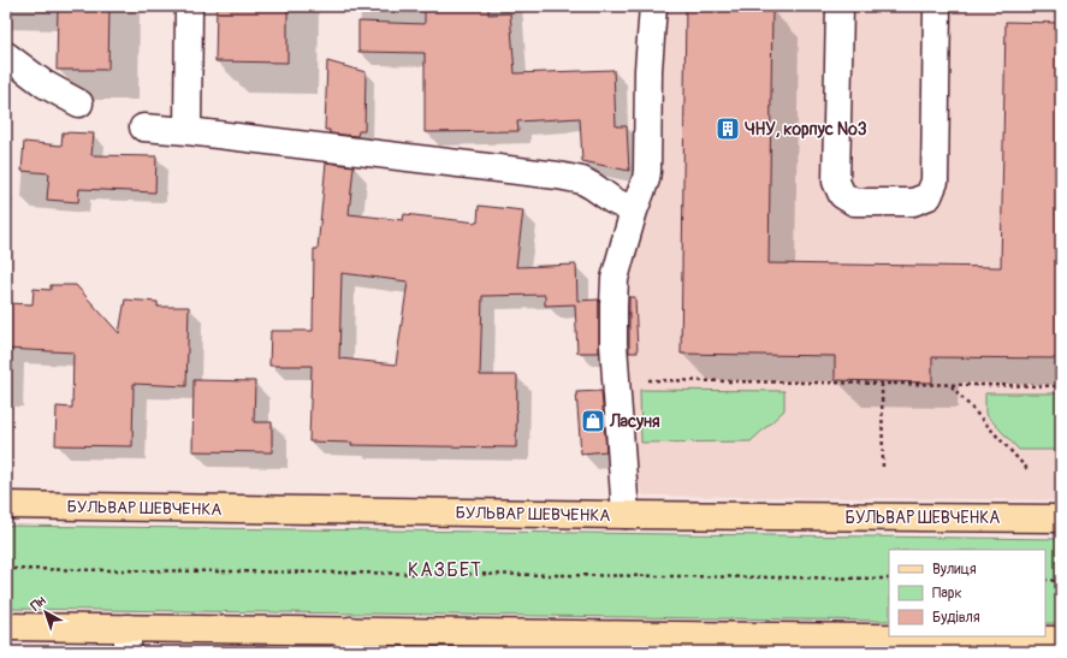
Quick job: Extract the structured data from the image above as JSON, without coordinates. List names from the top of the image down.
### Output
{
  "streets": {
    "main road": ["БУЛЬВАР ШЕВЧЕНКА"]
  },
  "districts": ["КАЗБЕТ"],
  "places": {
    "building": ["ЧНУ, корпус №3"],
    "shop": ["Ласуня"]
  },
  "legend": ["Вулиця", "Парк", "Будівля"],
  "north": "top left"
}
